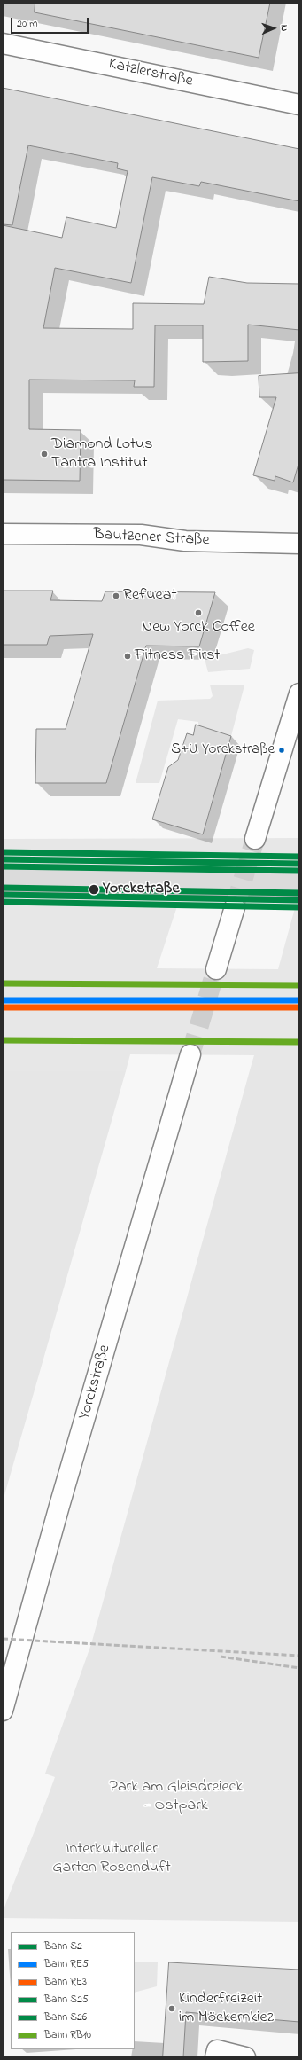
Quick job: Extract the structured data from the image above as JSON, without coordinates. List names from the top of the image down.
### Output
{
  "streets": {
    "main road": ["Katzlerstraße", "Bautzener Straße", "Yorckstraße"]
  },
  "parks": ["Park am Gleisdreieck - Ostpark", "Interkultureller Garten Rosenduft"],
  "places": [
    "Diamond Lotus Tantra Institut",
    "Refueat",
    "New Yorck Coffee",
    "Fitness First",
    "S+U Yorckstraße",
    "Yorckstraße",
    "Kinderfreizeit im Möckernkiez"
  ],
  "lines": [
    "rail line S26",
    "rail line S2",
    "rail line S25",
    "rail line RB10",
    "rail line RE5",
    "rail line RE3"
  ],
  "legend": [
    "Bahn S2",
    "Bahn RE5",
    "Bahn RE3",
    "Bahn S25",
    "Bahn S26",
    "Bahn RB10"
  ],
  "scale_bar": "20 m",
  "north": "right"
}
